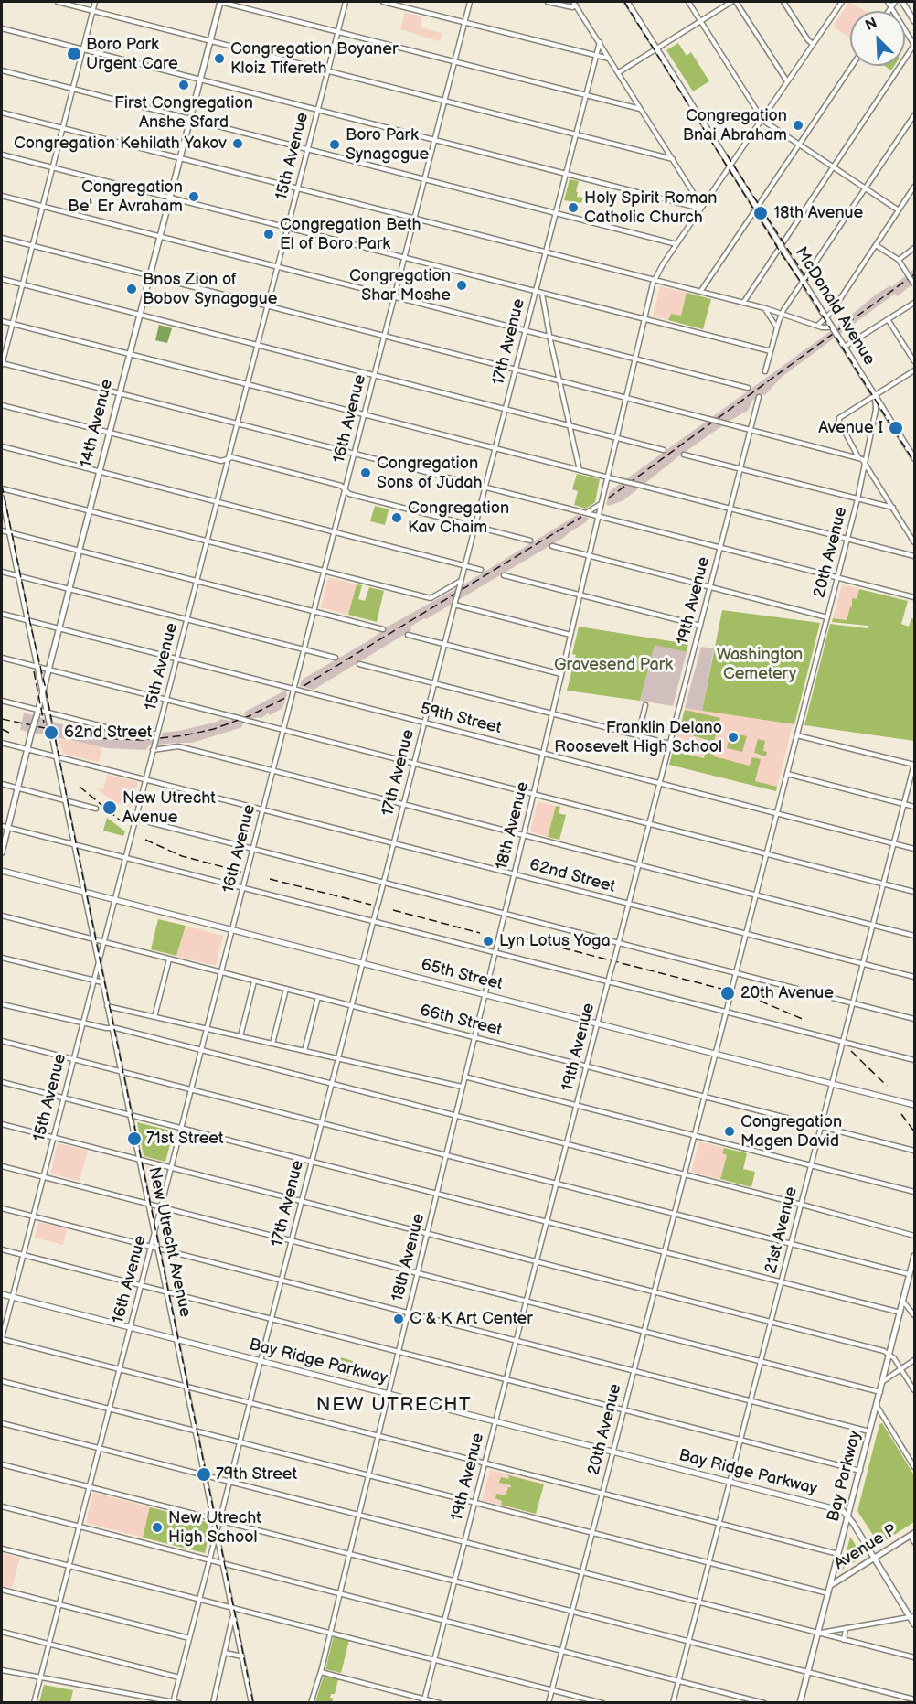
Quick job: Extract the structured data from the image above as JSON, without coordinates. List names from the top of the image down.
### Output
{
  "streets": {
    "main road": [
      "McDonald Avenue",
      "14th Avenue",
      "65th Street",
      "Bay Ridge Parkway",
      "Bay Parkway",
      "Avenue P"
    ],
    "street": [
      "15th Avenue",
      "17th Avenue",
      "16th Avenue",
      "20th Avenue",
      "19th Avenue",
      "59th Street",
      "18th Avenue",
      "62nd Street",
      "66th Street",
      "21st Avenue",
      "New Utrecht Avenue"
    ]
  },
  "crossings": [
    ["15th Avenue", "59th Street"],
    ["15th Avenue", "62nd Street"],
    ["15th Avenue", "65th Street"],
    ["15th Avenue", "66th Street"],
    ["15th Avenue", "New Utrecht Avenue"],
    ["15th Avenue", "Bay Ridge Parkway"],
    ["McDonald Avenue", "20th Avenue"],
    ["McDonald Avenue", "18th Avenue"],
    ["17th Avenue", "59th Street"],
    ["17th Avenue", "62nd Street"],
    ["17th Avenue", "65th Street"],
    ["17th Avenue", "66th Street"],
    ["17th Avenue", "New Utrecht Avenue"],
    ["17th Avenue", "Bay Ridge Parkway"],
    ["16th Avenue", "59th Street"],
    ["16th Avenue", "62nd Street"],
    ["16th Avenue", "65th Street"],
    ["16th Avenue", "66th Street"],
    ["16th Avenue", "New Utrecht Avenue"],
    ["16th Avenue", "Bay Ridge Parkway"],
    ["14th Avenue", "59th Street"],
    ["14th Avenue", "62nd Street"],
    ["14th Avenue", "New Utrecht Avenue"],
    ["20th Avenue", "59th Street"],
    ["20th Avenue", "62nd Street"],
    ["20th Avenue", "65th Street"],
    ["20th Avenue", "66th Street"],
    ["20th Avenue", "Bay Ridge Parkway"],
    ["19th Avenue", "59th Street"],
    ["19th Avenue", "62nd Street"],
    ["19th Avenue", "65th Street"],
    ["19th Avenue", "66th Street"],
    ["19th Avenue", "Bay Ridge Parkway"],
    ["59th Street", "18th Avenue"],
    ["59th Street", "21st Avenue"],
    ["59th Street", "New Utrecht Avenue"],
    ["18th Avenue", "62nd Street"],
    ["18th Avenue", "65th Street"],
    ["18th Avenue", "66th Street"],
    ["18th Avenue", "Bay Ridge Parkway"],
    ["62nd Street", "21st Avenue"],
    ["62nd Street", "New Utrecht Avenue"],
    ["65th Street", "21st Avenue"],
    ["65th Street", "New Utrecht Avenue"],
    ["66th Street", "21st Avenue"],
    ["66th Street", "New Utrecht Avenue"],
    ["21st Avenue", "Bay Ridge Parkway"],
    ["New Utrecht Avenue", "Bay Ridge Parkway"],
    ["Bay Ridge Parkway", "Bay Parkway"],
    ["Bay Parkway", "Avenue P"]
  ],
  "districts": ["NEW UTRECHT"],
  "parks": ["Washington Cemetery", "Gravesend Park"],
  "places": [
    "Boro Park Urgent Care",
    "Congregation Boyaner Kloiz Tifereth",
    "First Congregation Anshe Sfard",
    "Congregation Bnai Abraham",
    "Congregation Kehilath Yakov",
    "Boro Park Synagogue",
    "Congregation Be' Er Avraham",
    "Holy Spirit Roman Catholic Church",
    "18th Avenue",
    "Congregation Beth El of Boro Park",
    "Congregation Shar Moshe",
    "Bnos Zion of Bobov Synagogue",
    "Avenue I",
    "Congregation Sons of Judah",
    "Congregation Kav Chaim",
    "62nd Street",
    "Franklin Delano Roosevelt High School",
    "New Utrecht Avenue",
    "Lyn Lotus Yoga",
    "20th Avenue",
    "Congregation Magen David",
    "71st Street",
    "C & K Art Center",
    "79th Street",
    "New Utrecht High School"
  ],
  "north": "top left"
}
